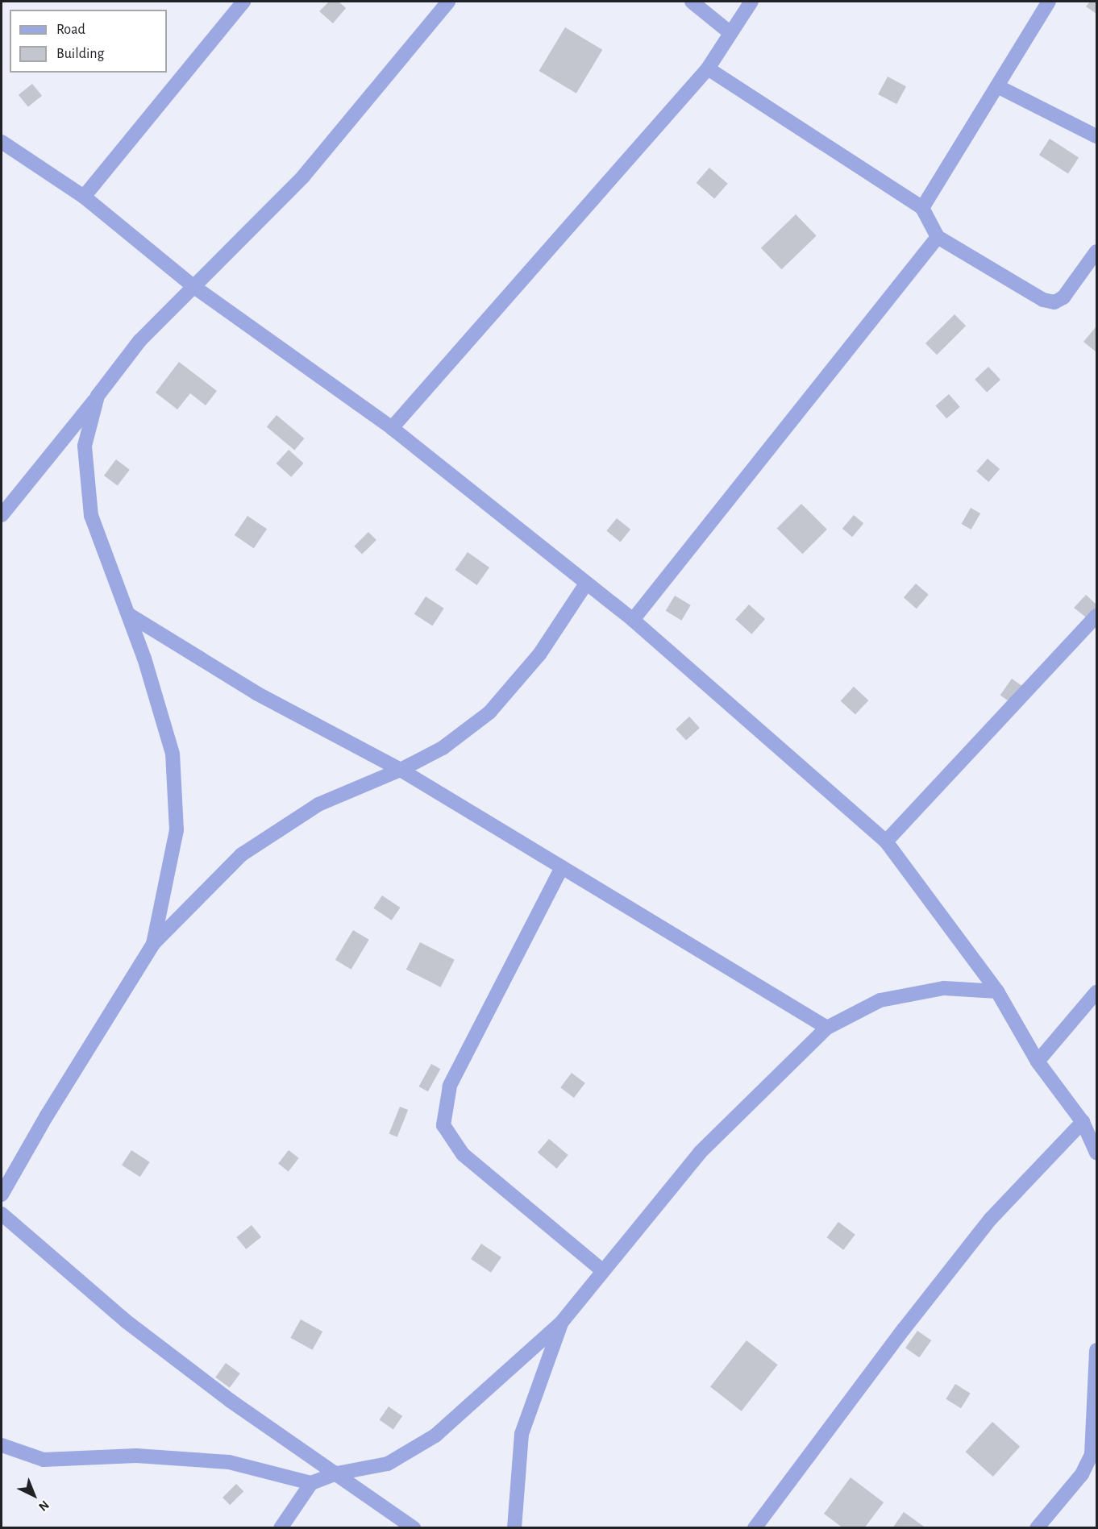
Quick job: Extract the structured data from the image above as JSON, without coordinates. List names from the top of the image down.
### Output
{
  "legend": ["Road", "Building"],
  "north": "bottom right"
}
